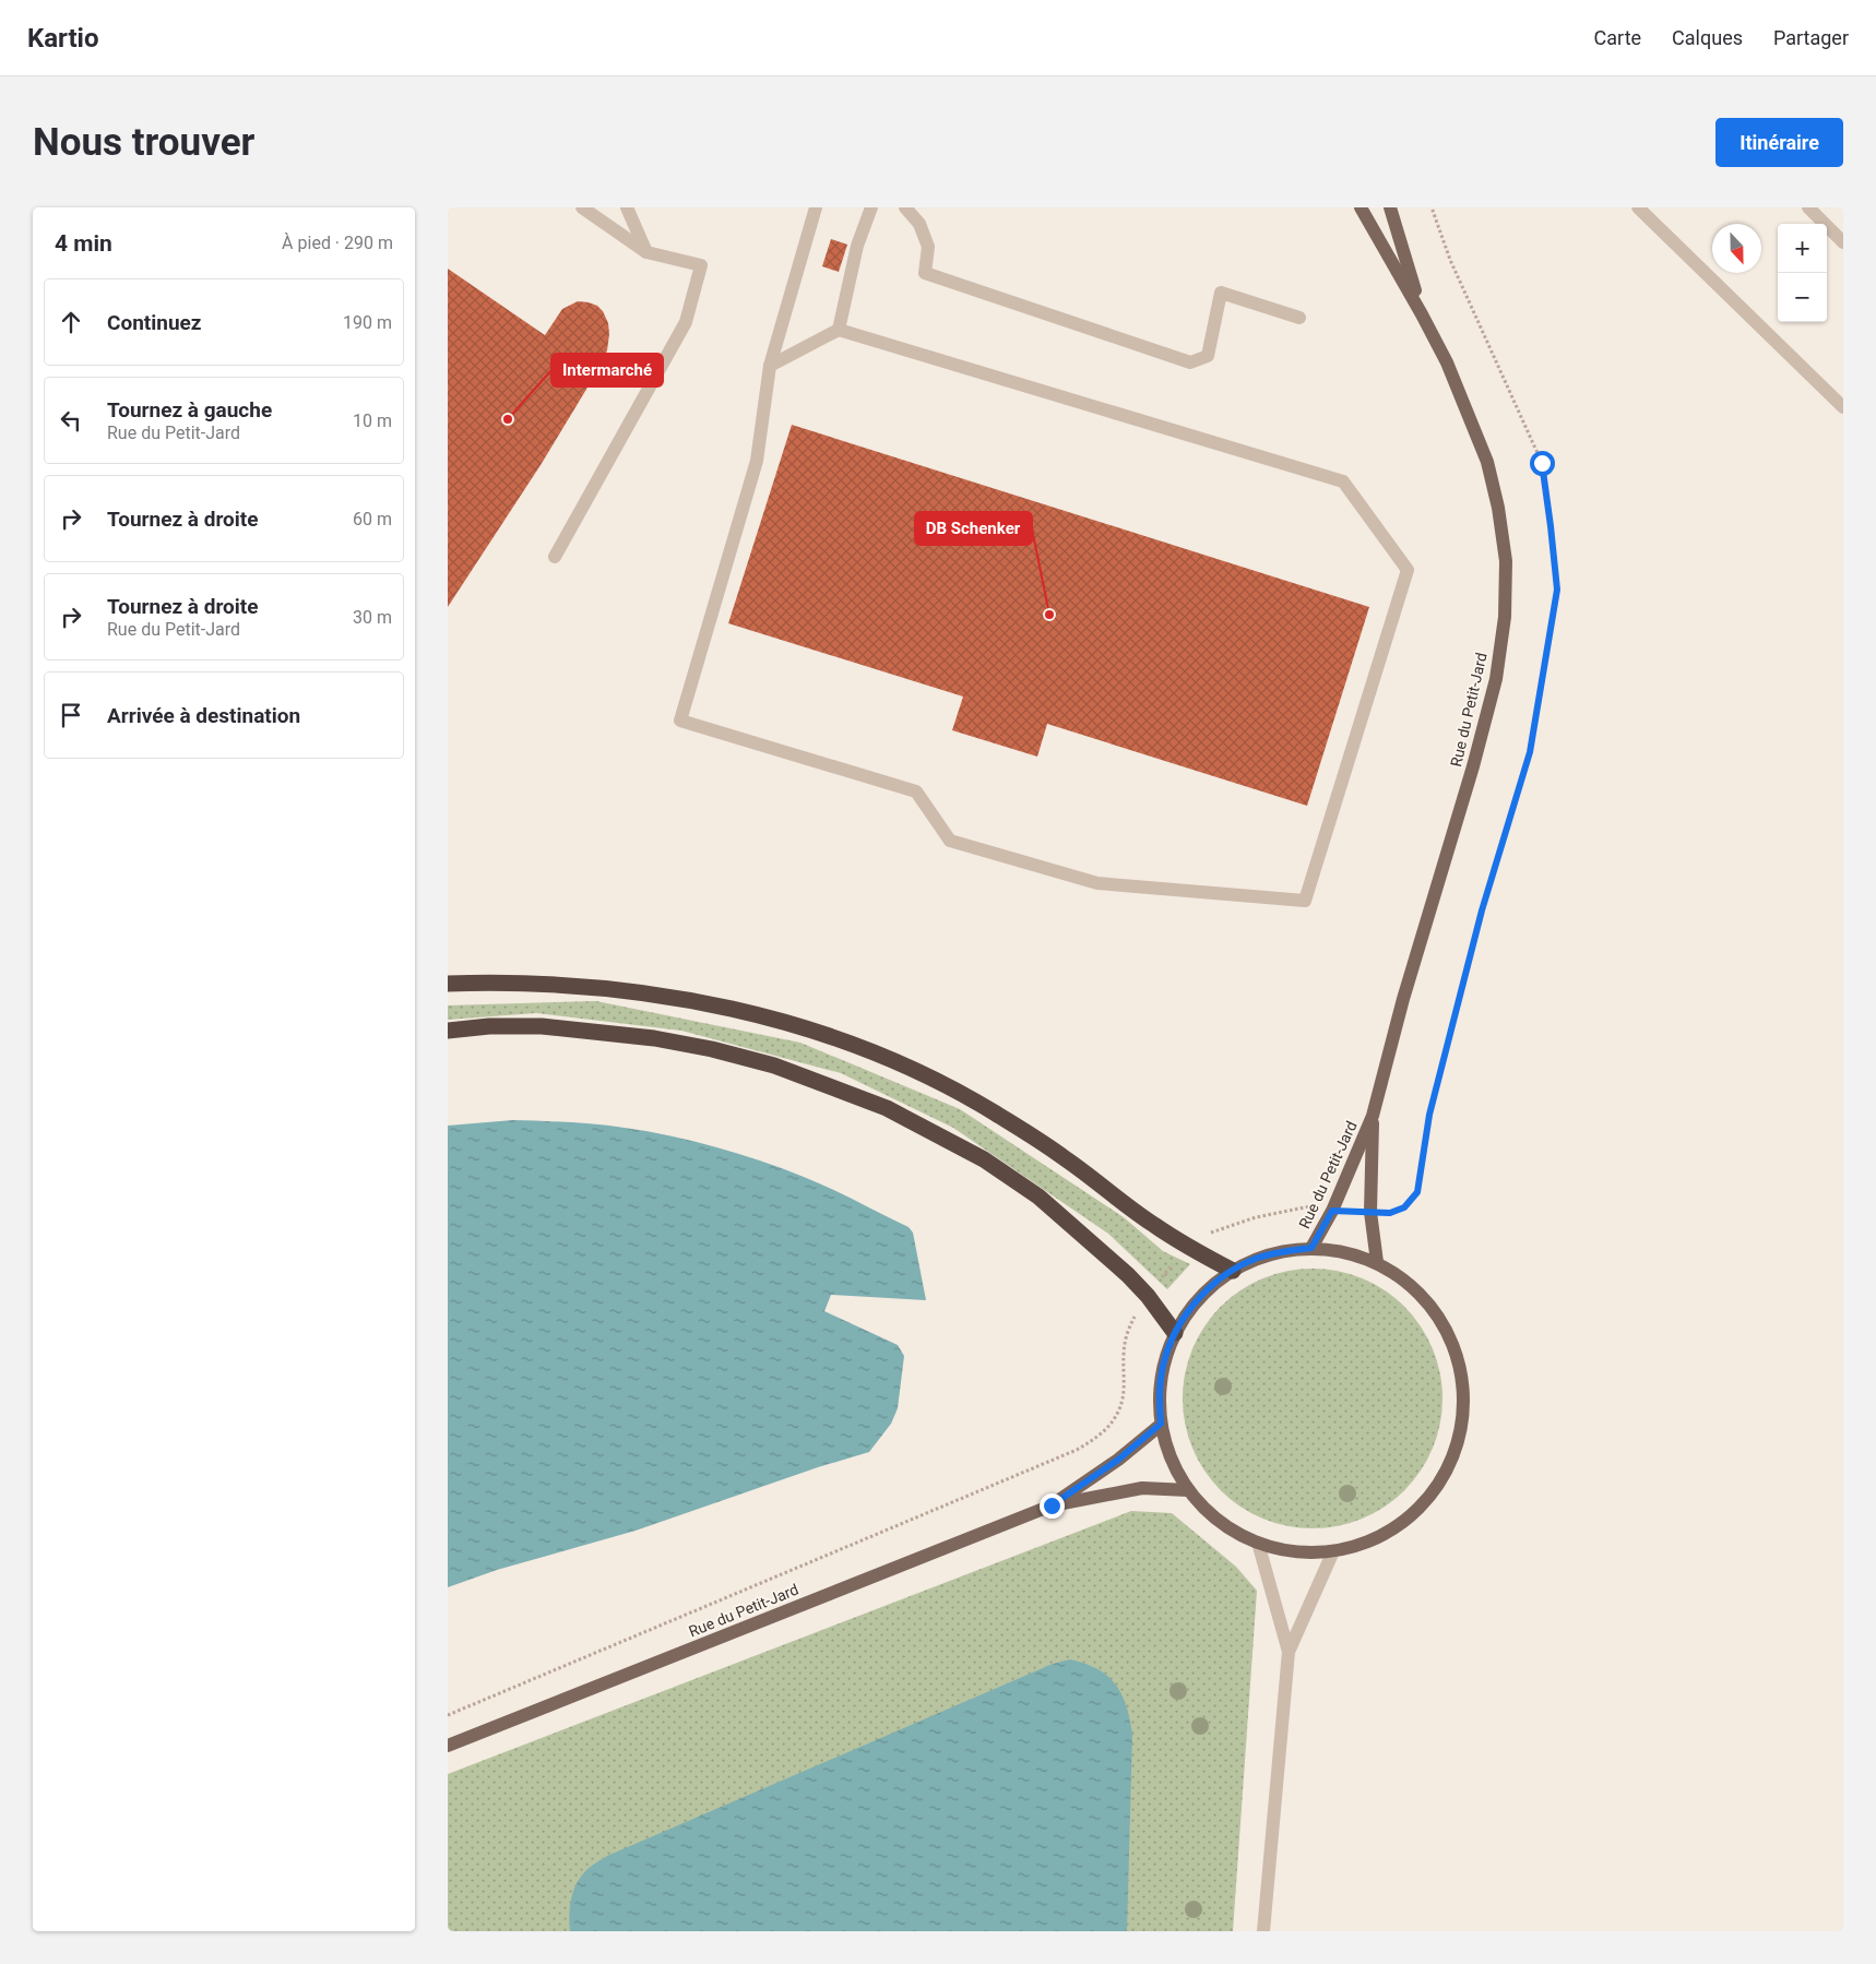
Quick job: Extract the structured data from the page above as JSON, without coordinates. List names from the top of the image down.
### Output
{
  "streets": {
    "main road": ["Rue du Petit-Jard"]
  },
  "places": ["Intermarché", "DB Schenker"],
  "north": "bottom",
  "page": {
    "header": "Kartio",
    "nav": ["Carte", "Calques", "Partager"],
    "buttons": "Itinéraire",
    "title": "Nous trouver",
    "heading": ["4 min", "À pied · 290 m"],
    "map_buttons": ["+", "−"],
    "list": [
      ["Continuez", "190 m"],
      ["Tournez à gauche", "Rue du Petit-Jard", "10 m"],
      ["Tournez à droite", "60 m"],
      ["Tournez à droite", "Rue du Petit-Jard", "30 m"],
      "Arrivée à destination"
    ]
  }
}
